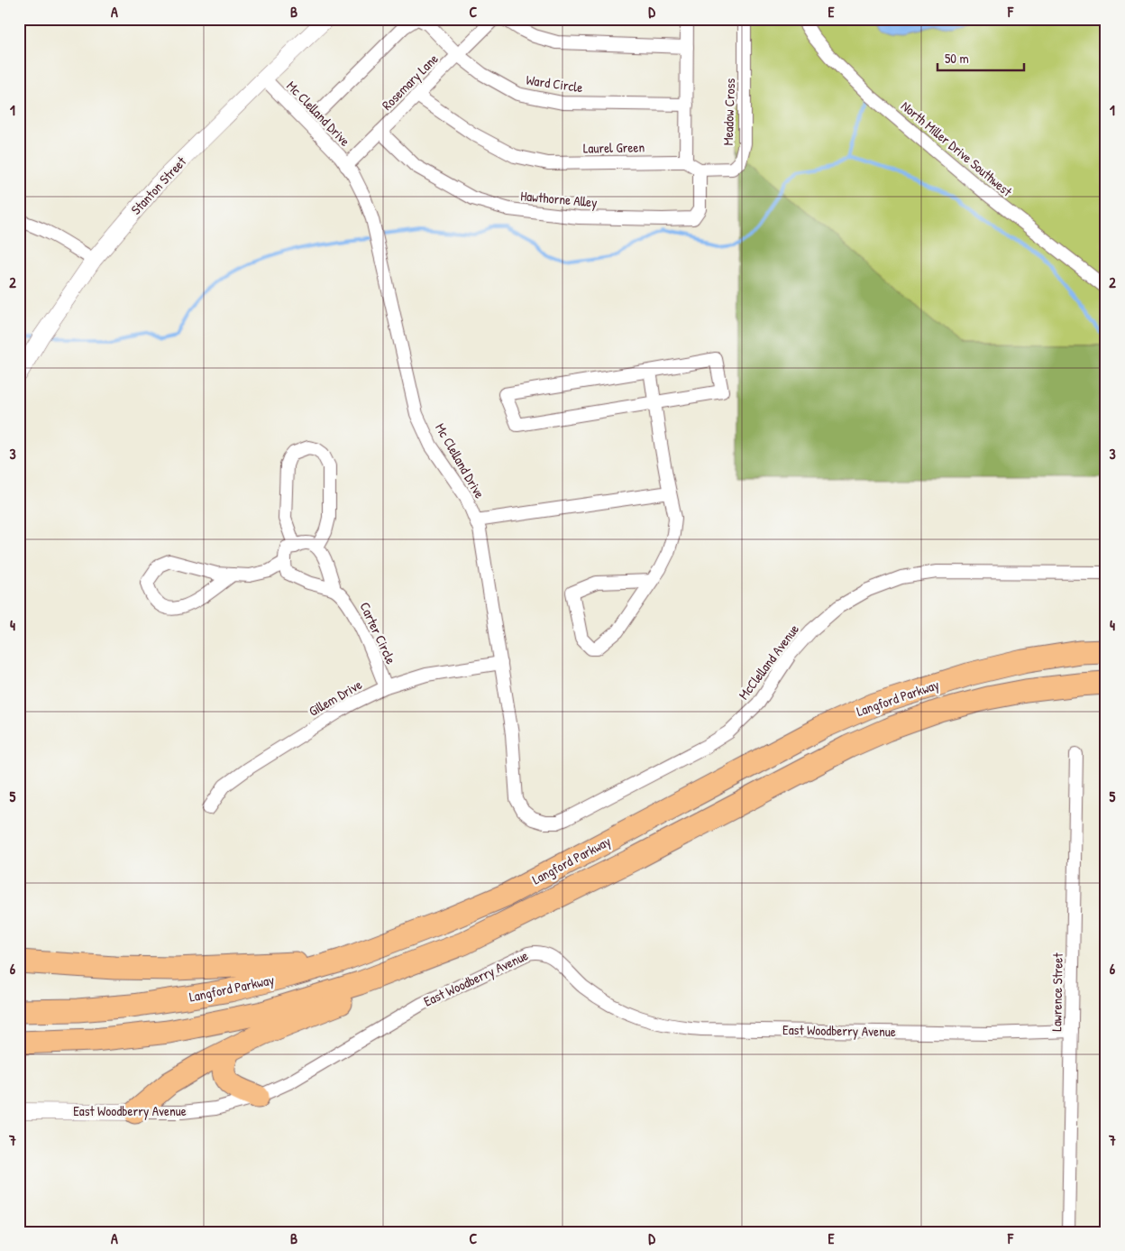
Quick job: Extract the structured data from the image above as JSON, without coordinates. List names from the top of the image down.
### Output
{
  "streets": {
    "highway": ["Langford Parkway"],
    "street": [
      "Rosemary Lane",
      "Ward Circle",
      "Meadow Cross",
      "Mc Clelland Drive",
      "Laurel Green",
      "North Miller Drive Southwest",
      "Stanton Street",
      "Hawthorne Alley",
      "Carter Circle",
      "McClelland Avenue",
      "Gillem Drive",
      "East Woodberry Avenue",
      "Lawrence Street"
    ]
  },
  "crossings": [
    ["Rosemary Lane", "Ward Circle"],
    ["Rosemary Lane", "Mc Clelland Drive"],
    ["Rosemary Lane", "Laurel Green"],
    ["Rosemary Lane", "Hawthorne Alley"],
    ["Meadow Cross", "Hawthorne Alley"],
    ["Mc Clelland Drive", "Stanton Street"],
    ["Mc Clelland Drive", "McClelland Avenue"],
    ["Mc Clelland Drive", "Gillem Drive"],
    ["Carter Circle", "Gillem Drive"],
    ["East Woodberry Avenue", "Lawrence Street"]
  ],
  "scale_bar": "50 m",
  "grid": {
    "columns": [
      "A",
      "B",
      "C",
      "D",
      "E",
      "F"
    ],
    "rows": [
      "1",
      "2",
      "3",
      "4",
      "5",
      "6",
      "7"
    ]
  }
}
